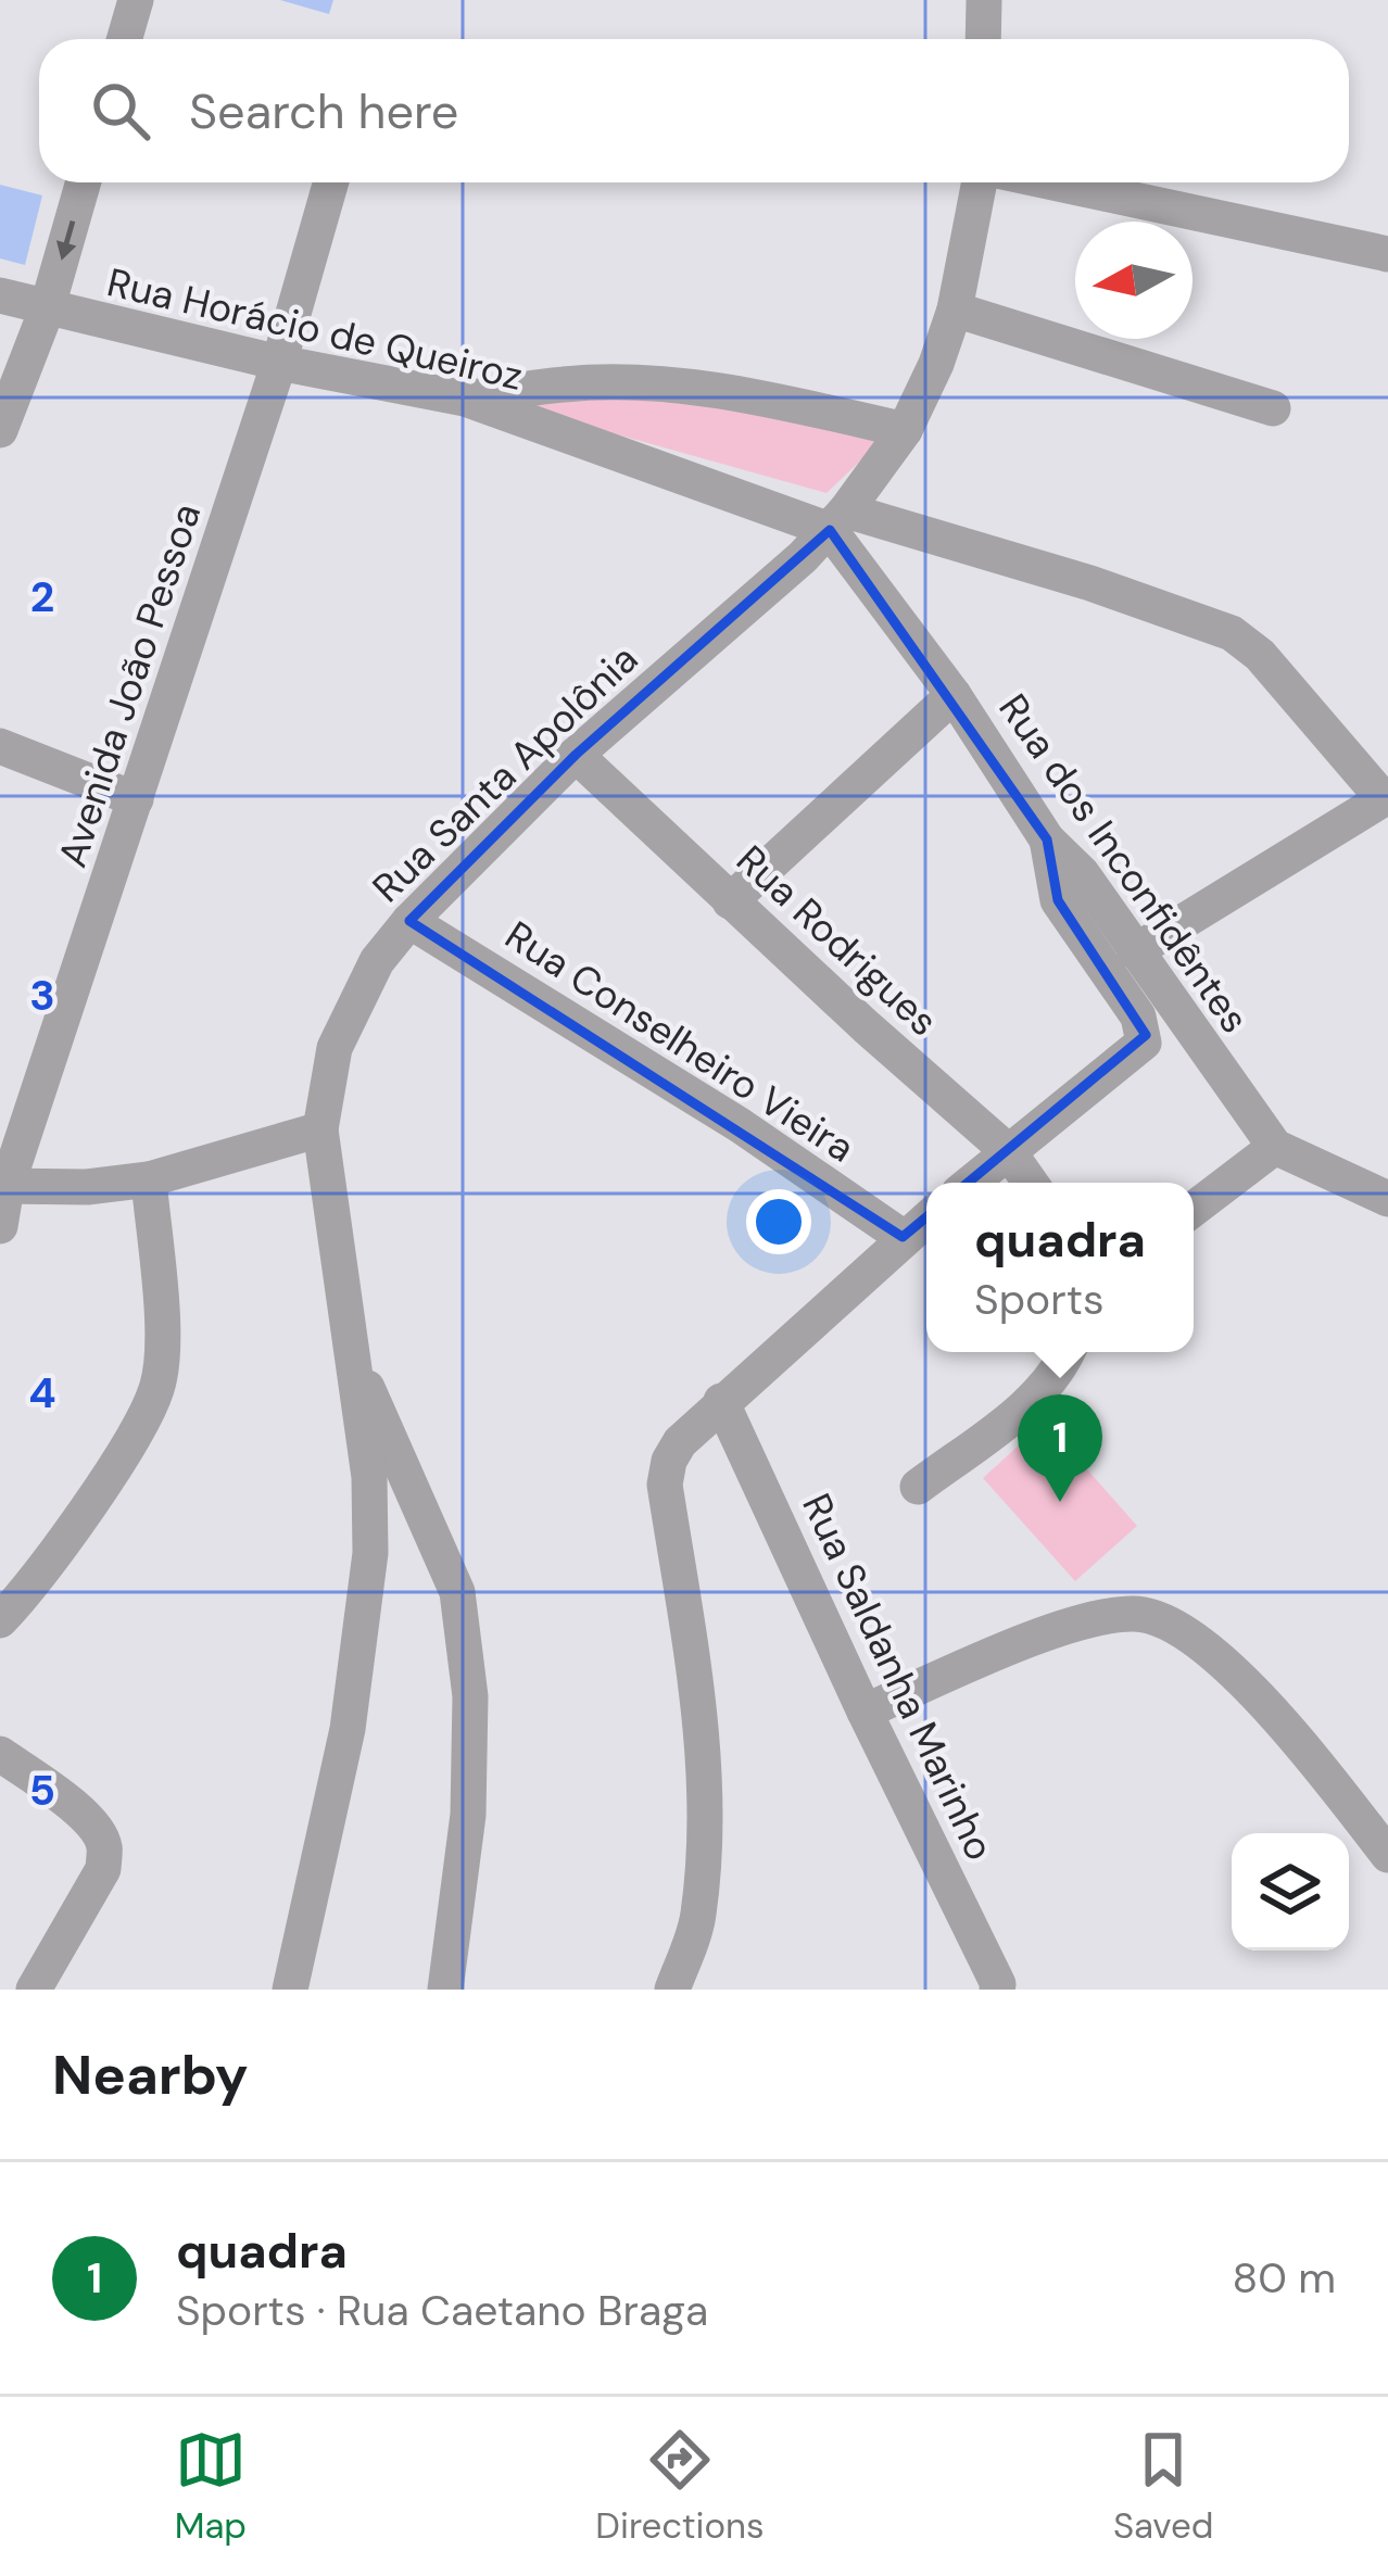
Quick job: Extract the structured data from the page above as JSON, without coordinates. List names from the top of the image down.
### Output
{
  "streets": {
    "street": [
      "Rua Horácio de Queiroz",
      "Avenida João Pessoa",
      "Rua Santa Apolônia",
      "Rua dos Inconfidêntes",
      "Rua Rodrigues",
      "Rua Conselheiro Vieira",
      "Rua Saldanha Marinho"
    ]
  },
  "crossings": [
    ["Rua Horácio de Queiroz", "Avenida João Pessoa"],
    ["Rua Horácio de Queiroz", "Rua Santa Apolônia"],
    ["Rua Horácio de Queiroz", "Rua dos Inconfidêntes"],
    ["Rua Santa Apolônia", "Rua dos Inconfidêntes"],
    ["Rua Santa Apolônia", "Rua Rodrigues"],
    ["Rua Santa Apolônia", "Rua Conselheiro Vieira"]
  ],
  "north": "left",
  "page": {
    "search": "Search here",
    "popup": ["quadra", "Sports"],
    "pins": "1",
    "heading": "Nearby",
    "list": [
      {
        "mark": "1",
        "name": "quadra",
        "note": "Sports · Rua Caetano Braga",
        "value": "80 m"
      }
    ],
    "nav": ["Map", "Directions", "Saved"]
  },
  "grid": {
    "rows": [
      "2",
      "3",
      "4",
      "5"
    ]
  }
}
